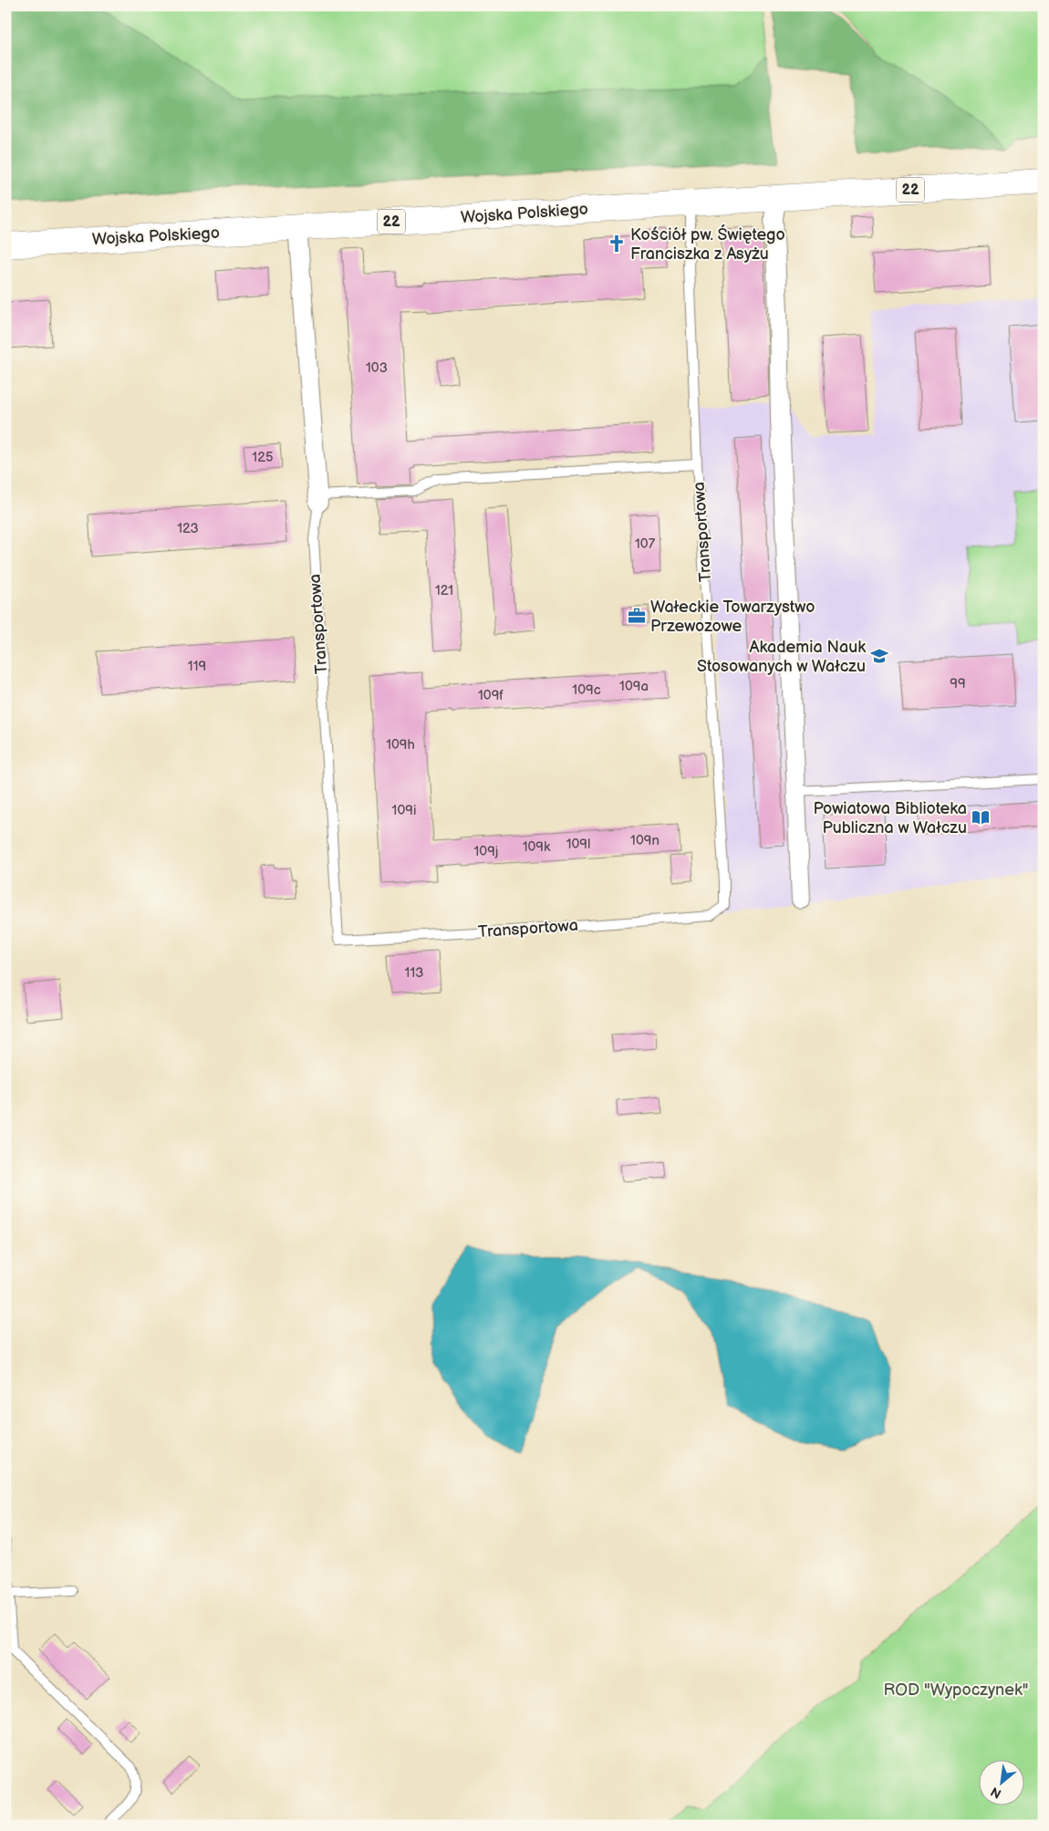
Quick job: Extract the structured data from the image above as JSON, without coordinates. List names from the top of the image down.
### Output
{
  "streets": {
    "main road": ["22", "Wojska Polskiego"],
    "street": ["Transportowa"]
  },
  "crossings": [
    ["Wojska Polskiego", "Transportowa"]
  ],
  "parks": ["ROD \"Wypoczynek\""],
  "places": {
    "church": ["Kościół pw. Świętego Franciszka z Asyżu"],
    "office": ["Wałeckie Towarzystwo Przewozowe"],
    "school or university": ["Akademia Nauk Stosowanych w Wałczu"],
    "library": ["Powiatowa Biblioteka Publiczna w Wałczu"]
  },
  "house_numbers": [
    "103",
    "125",
    "123",
    "107",
    "121",
    "119",
    "99",
    "109a",
    "109c",
    "109f",
    "109h",
    "109i",
    "109n",
    "109l",
    "109k",
    "109j",
    "113"
  ],
  "north": "bottom left"
}
